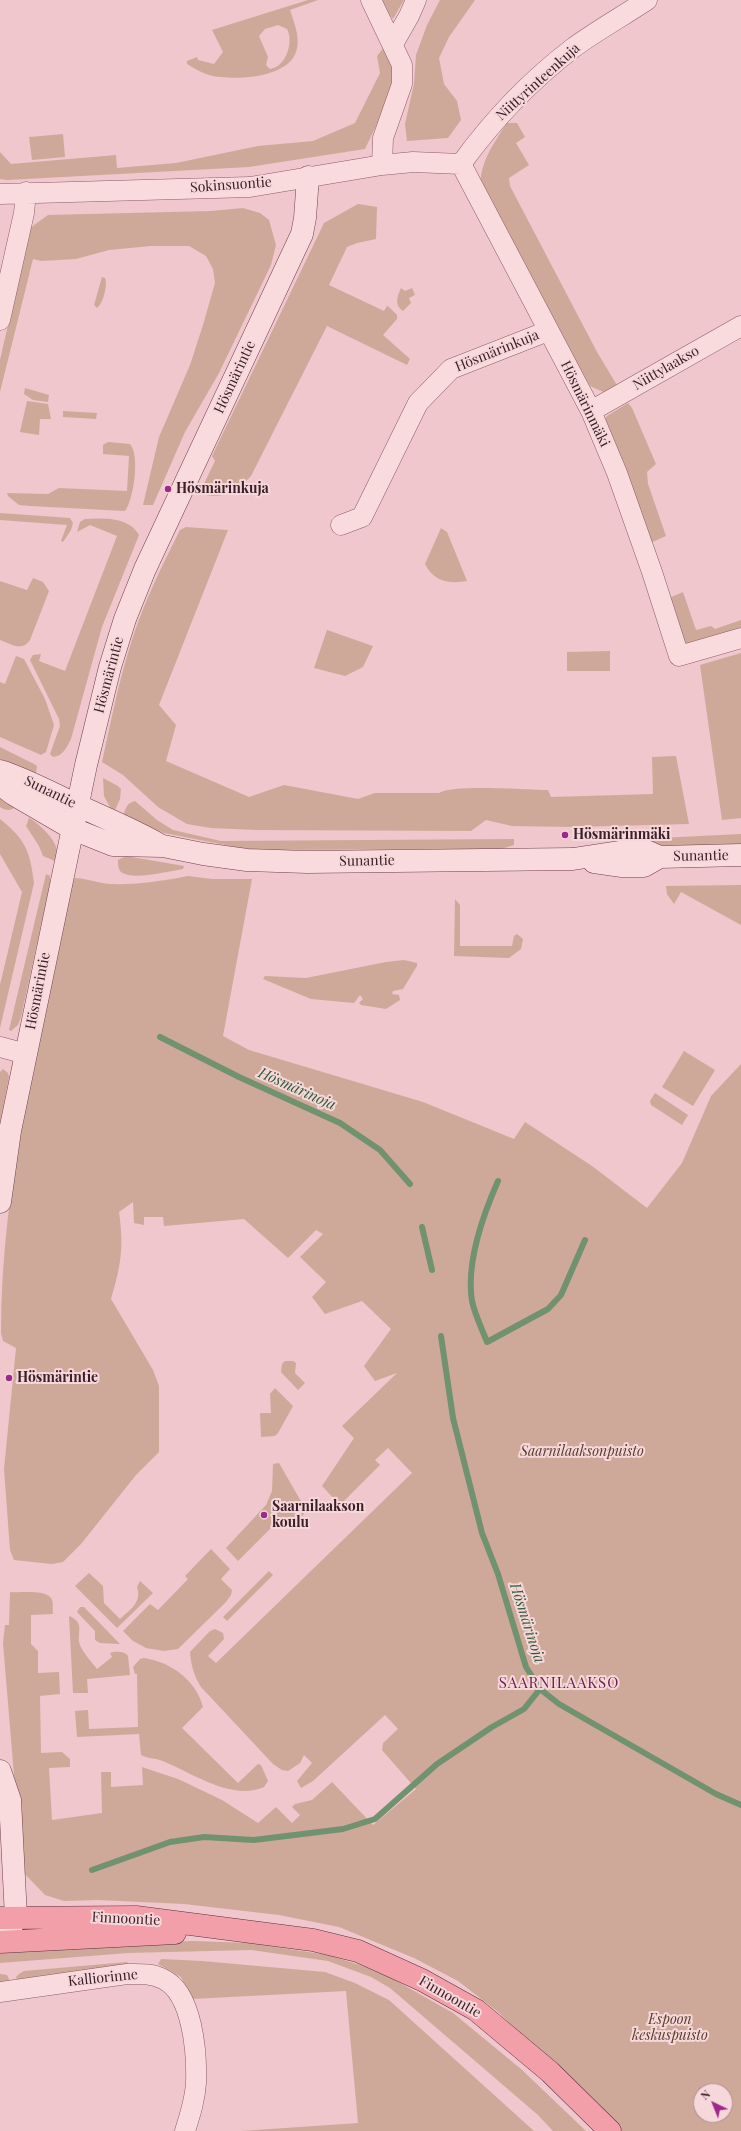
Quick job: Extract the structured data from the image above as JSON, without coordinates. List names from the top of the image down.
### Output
{
  "streets": {
    "main road": ["Finnoontie"],
    "street": [
      "Niittyrinteenkuja",
      "Sokinsuontie",
      "Hösmärinkuja",
      "Niittylaakso",
      "Hösmärintie",
      "Hösmärinmäki",
      "Sunantie",
      "Kalliorinne"
    ]
  },
  "crossings": [
    ["Niittyrinteenkuja", "Sokinsuontie"],
    ["Niittyrinteenkuja", "Hösmärinmäki"],
    ["Sokinsuontie", "Hösmärintie"],
    ["Sokinsuontie", "Hösmärinmäki"],
    ["Hösmärinkuja", "Hösmärinmäki"],
    ["Niittylaakso", "Hösmärinmäki"],
    ["Hösmärintie", "Sunantie"]
  ],
  "districts": ["SAARNILAAKSO"],
  "water": ["Hösmärinoja"],
  "parks": ["Saarnilaaksonpuisto", "Espoon keskuspuisto"],
  "places": [
    "Hösmärinkuja",
    "Hösmärinmäki",
    "Hösmärintie",
    "Saarnilaakson koulu"
  ],
  "north": "top left"
}
